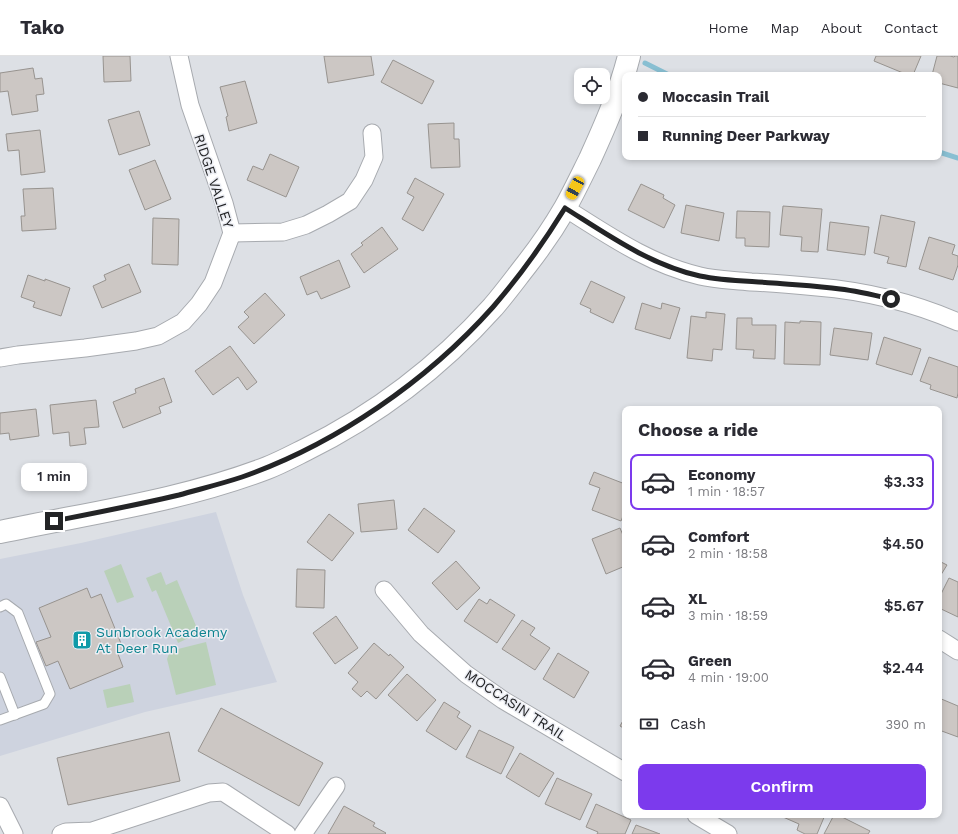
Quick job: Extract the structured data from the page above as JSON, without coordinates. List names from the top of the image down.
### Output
{
  "streets": {
    "street": ["RIDGE VALLEY", "MOCCASIN TRAIL"]
  },
  "places": {
    "building": ["Sunbrook Academy At Deer Run"]
  },
  "page": {
    "header": "Tako",
    "nav": [
      "Home",
      "Map",
      "About",
      "Contact"
    ],
    "banner": ["Moccasin Trail", "Running Deer Parkway"],
    "heading": "Choose a ride",
    "list": [
      {
        "name": "Economy",
        "note": "1 min · 18:57",
        "value": "$3.33"
      },
      {
        "name": "Comfort",
        "note": "2 min · 18:58",
        "value": "$4.50"
      },
      {
        "name": "XL",
        "note": "3 min · 18:59",
        "value": "$5.67"
      },
      {
        "name": "Green",
        "note": "4 min · 19:00",
        "value": "$2.44"
      }
    ],
    "bubble": "1 min",
    "pay": ["Cash", "390 m"],
    "buttons": "Confirm"
  }
}
